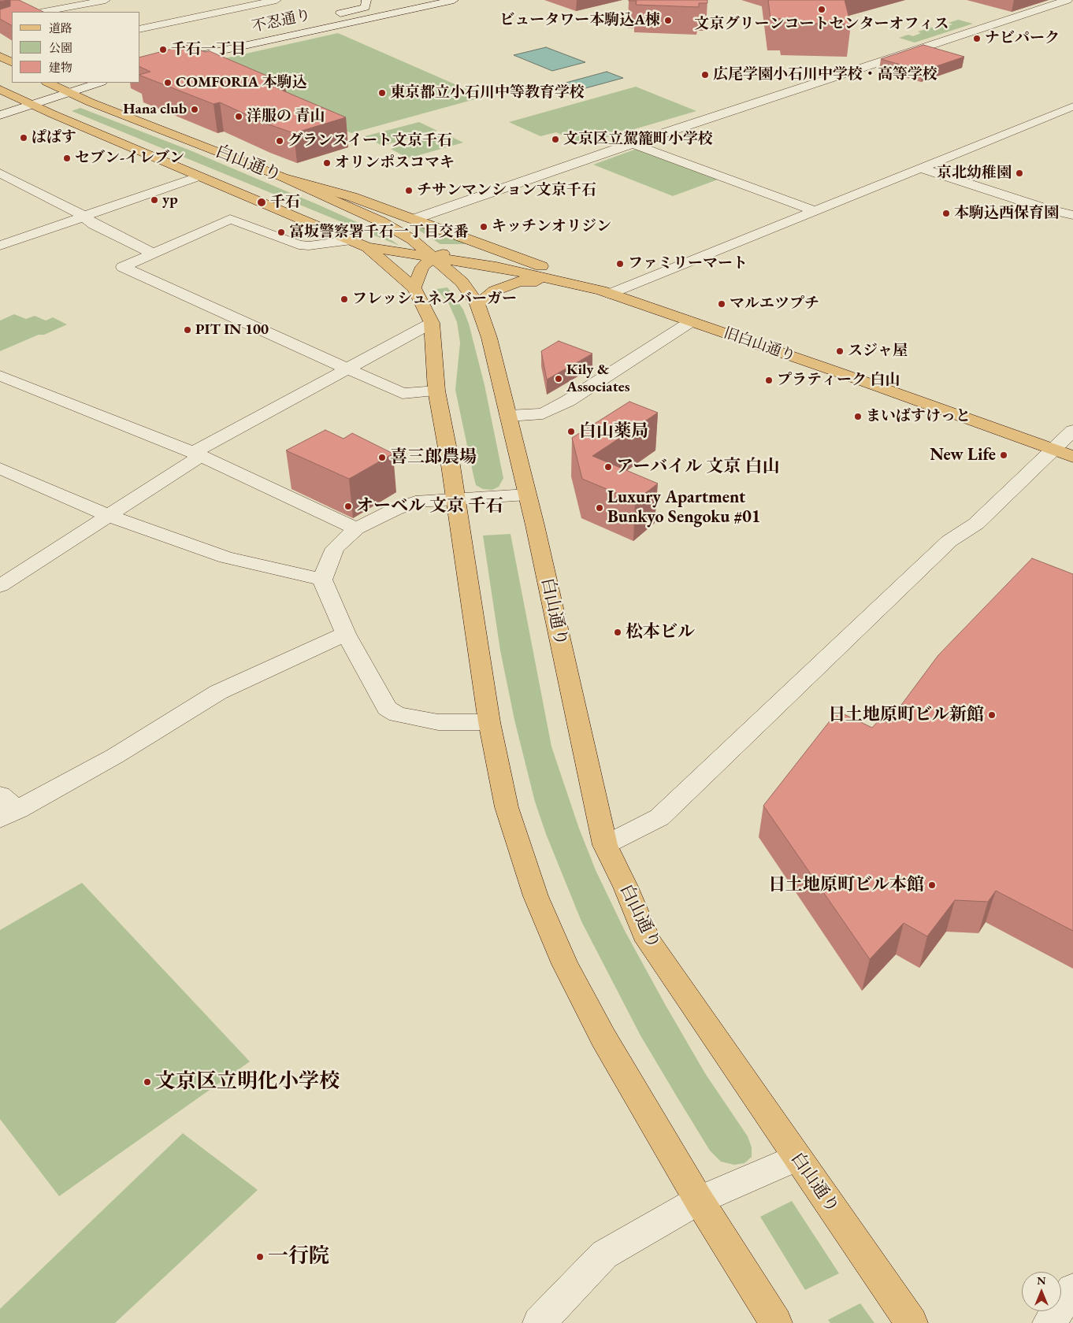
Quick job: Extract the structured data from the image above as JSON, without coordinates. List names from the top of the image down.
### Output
{
  "streets": {
    "main road": ["白山通り", "旧白山通り"],
    "street": ["不忍通り"]
  },
  "places": [
    "文京グリーンコートセンターオフィス",
    "ビュータワー本駒込A棟",
    "ナビパーク",
    "千石一丁目",
    "広尾学園小石川中学校・高等学校",
    "COMFORIA 本駒込",
    "東京都立小石川中等教育学校",
    "Hana club",
    "洋服の 青山",
    "ぱぱす",
    "文京区立駕籠町小学校",
    "グランスイート文京千石",
    "セブン-イレブン",
    "オリンポスコマキ",
    "京北幼稚園",
    "チサンマンション文京千石",
    "yp",
    "千石",
    "本駒込西保育園",
    "キッチンオリジン",
    "富坂警察署千石一丁目交番",
    "ファミリーマート",
    "フレッシュネスバーガー",
    "マルエツプチ",
    "PIT IN 100",
    "スジャ屋",
    "Kily & Associates",
    "プラティーク 白山",
    "まいばすけっと",
    "白山薬局",
    "New Life",
    "喜三郎農場",
    "アーバイル 文京 白山",
    "オーベル 文京 千石",
    "Luxury Apartment Bunkyo Sengoku #01",
    "松本ビル",
    "日土地原町ビル新館",
    "日土地原町ビル本館",
    "文京区立明化小学校",
    "一行院"
  ],
  "legend": ["道路", "公園", "建物"],
  "north": "top"
}
